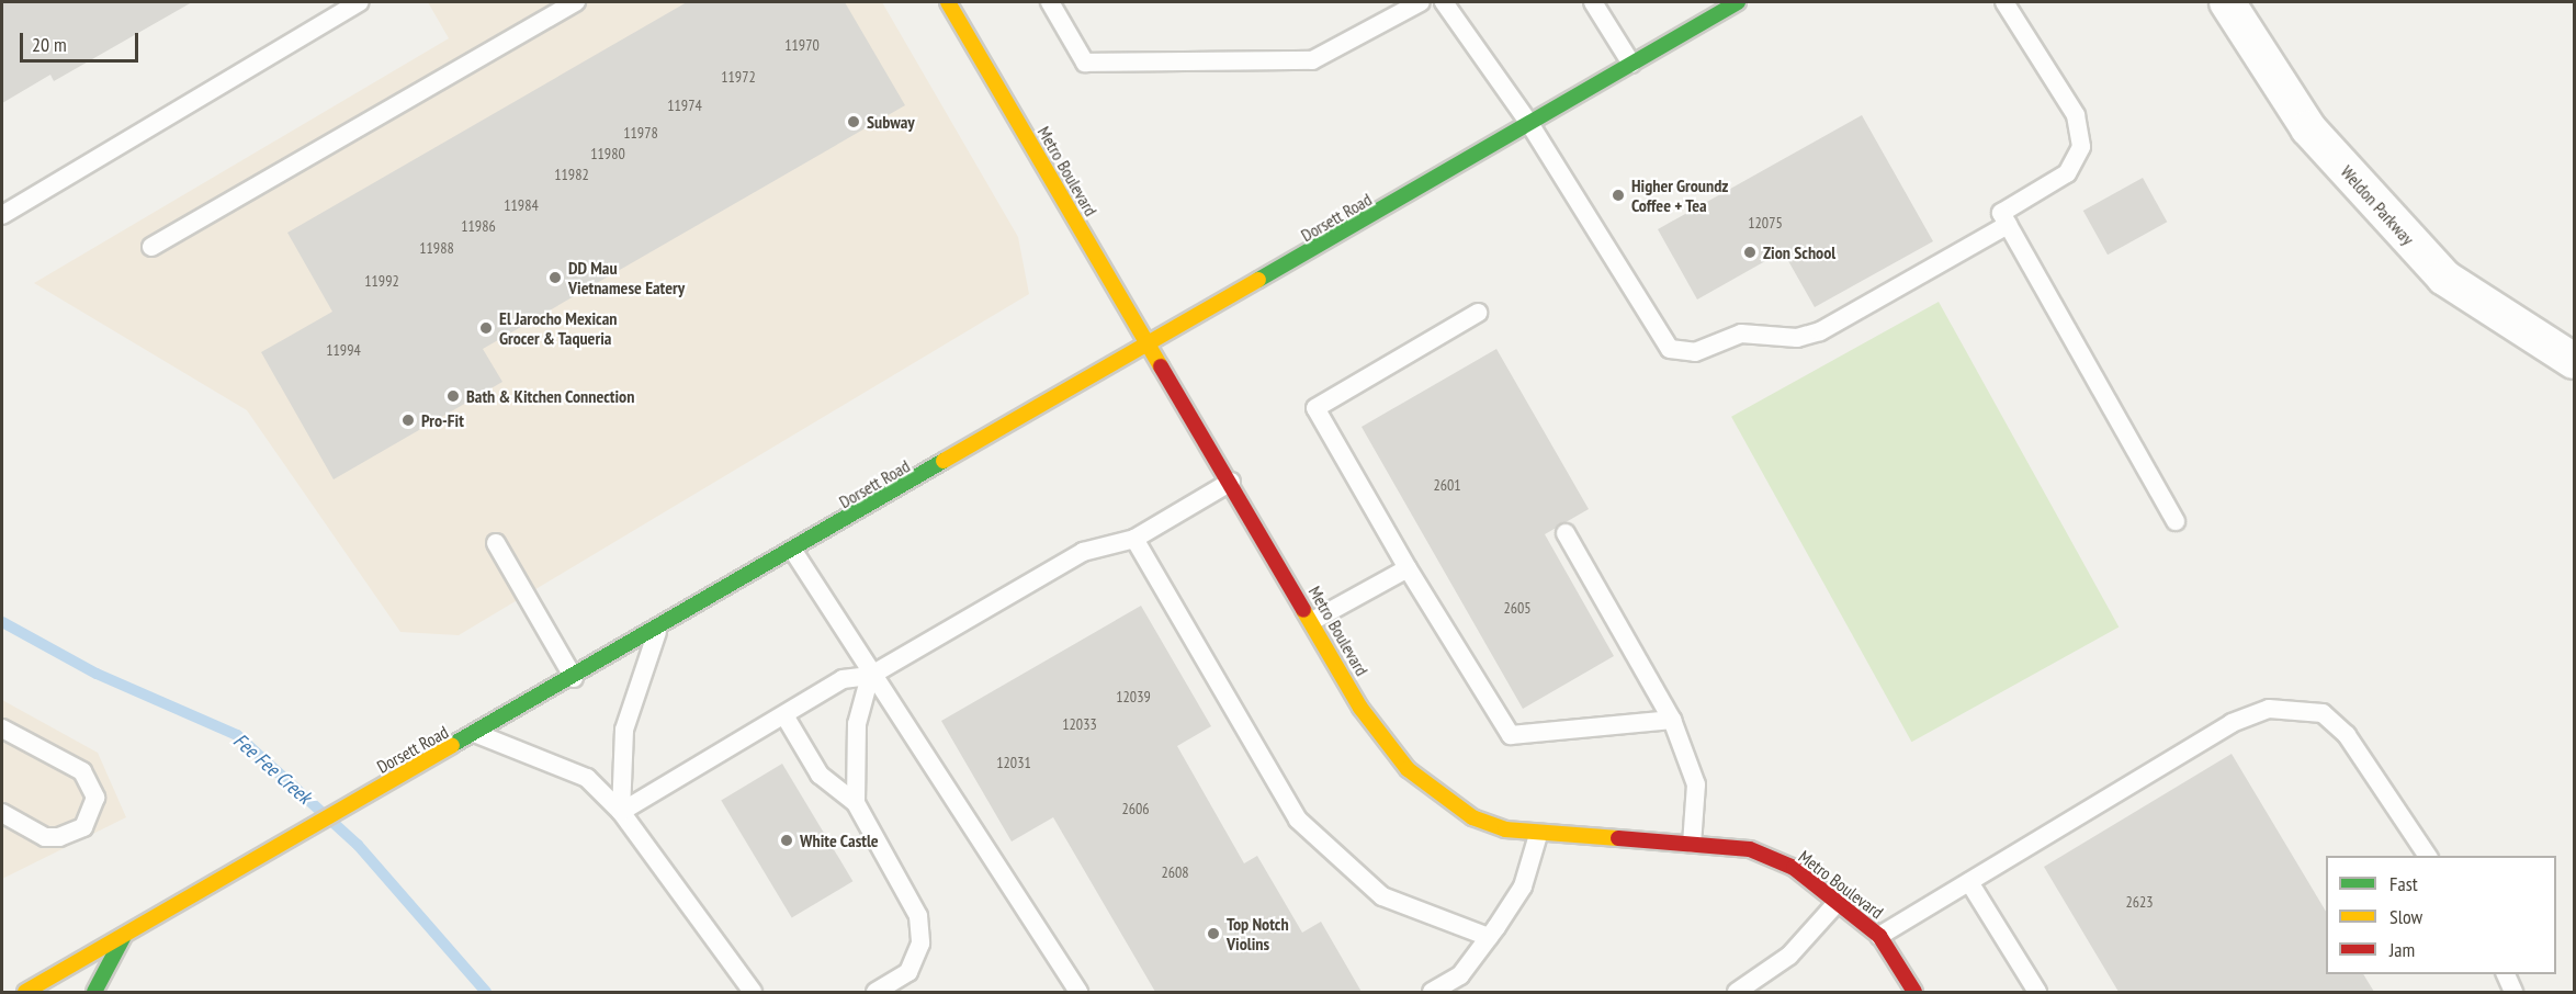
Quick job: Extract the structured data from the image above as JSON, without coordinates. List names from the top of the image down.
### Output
{
  "streets": {
    "main road": ["Metro Boulevard", "Dorsett Road"],
    "street": ["Weldon Parkway"]
  },
  "crossings": [
    ["Metro Boulevard", "Dorsett Road"]
  ],
  "water": ["Fee Fee Creek"],
  "places": [
    "Subway",
    "Higher Groundz Coffee + Tea",
    "Zion School",
    "DD Mau Vietnamese Eatery",
    "El Jarocho Mexican Grocer & Taqueria",
    "Bath & Kitchen Connection",
    "Pro-Fit",
    "White Castle",
    "Top Notch Violins"
  ],
  "house_numbers": [
    "11970",
    "11972",
    "11974",
    "11978",
    "11980",
    "11982",
    "11984",
    "12075",
    "11986",
    "11988",
    "11992",
    "11994",
    "2601",
    "2605",
    "12039",
    "12033",
    "12031",
    "2606",
    "2608",
    "2623"
  ],
  "legend": ["Fast", "Slow", "Jam"],
  "scale_bar": "20 m"
}
